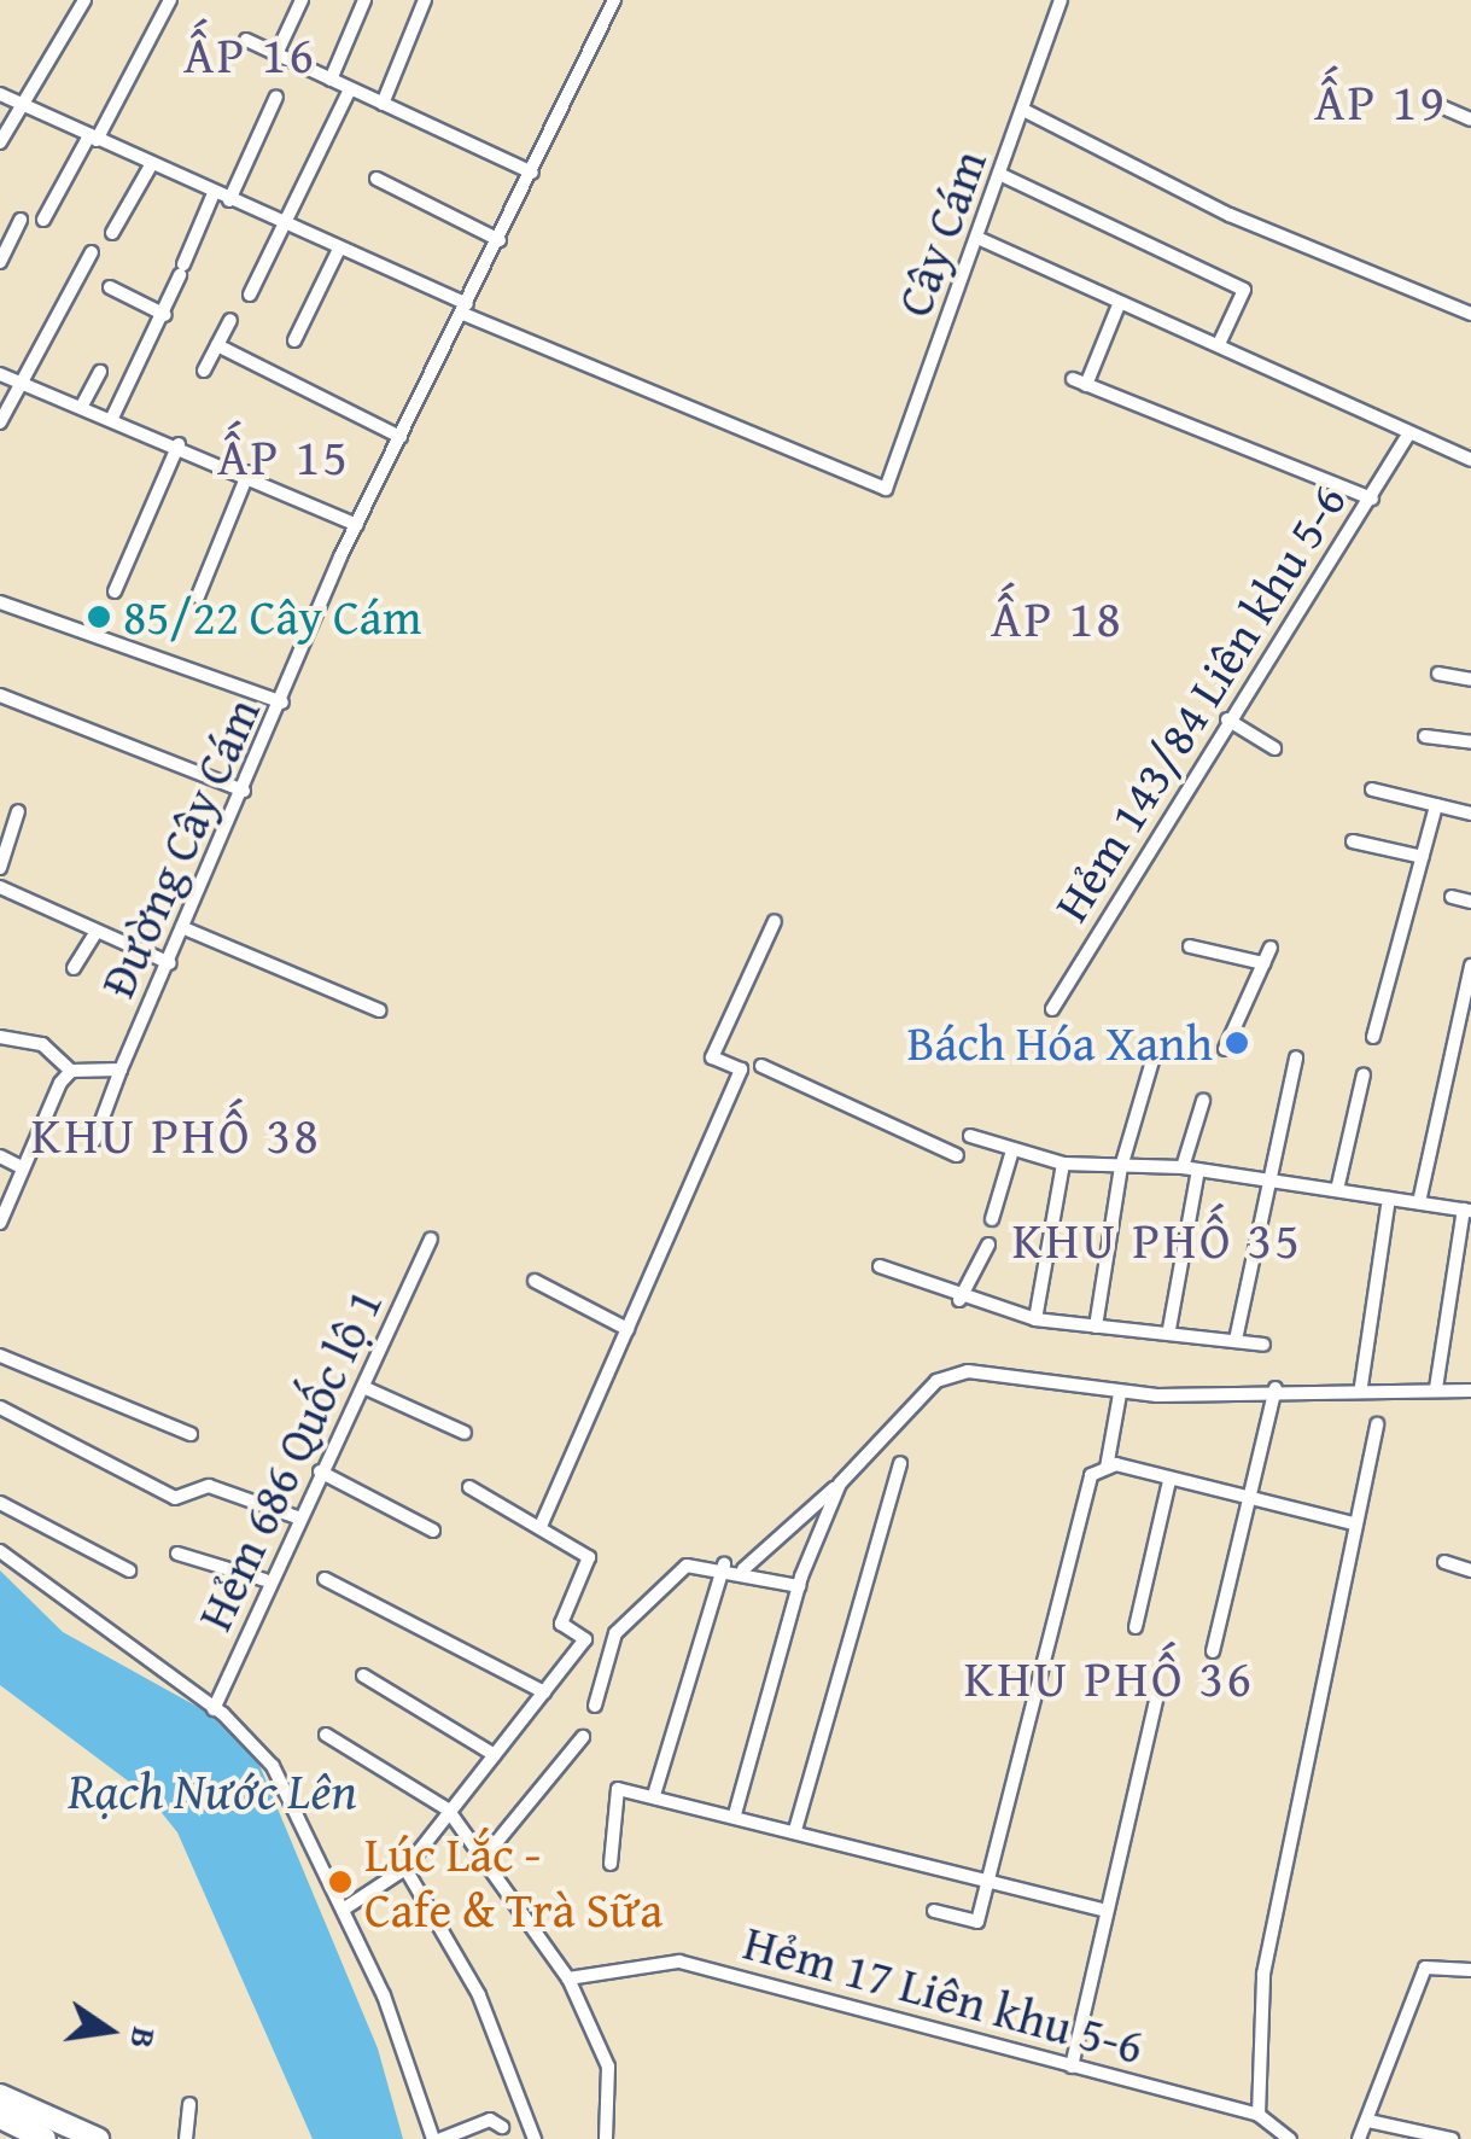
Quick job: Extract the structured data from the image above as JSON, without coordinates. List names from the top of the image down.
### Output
{
  "streets": {
    "street": [
      "Cây Cám",
      "Hẻm 143/84 Liên khu 5-6",
      "Đường Cây Cám",
      "Hẻm 686 Quốc lộ 1",
      "Hẻm 17 Liên khu 5-6"
    ]
  },
  "crossings": [
    ["Cây Cám", "Đường Cây Cám"]
  ],
  "districts": [
    "ẤP 16",
    "ẤP 19",
    "ẤP 15",
    "ẤP 18",
    "KHU PHỐ 38",
    "KHU PHỐ 35",
    "KHU PHỐ 36"
  ],
  "water": ["Rạch Nước Lên"],
  "places": ["85/22 Cây Cám", "Bách Hóa Xanh", "Lúc Lắc - Cafe & Trà Sữa"],
  "north": "right"
}
